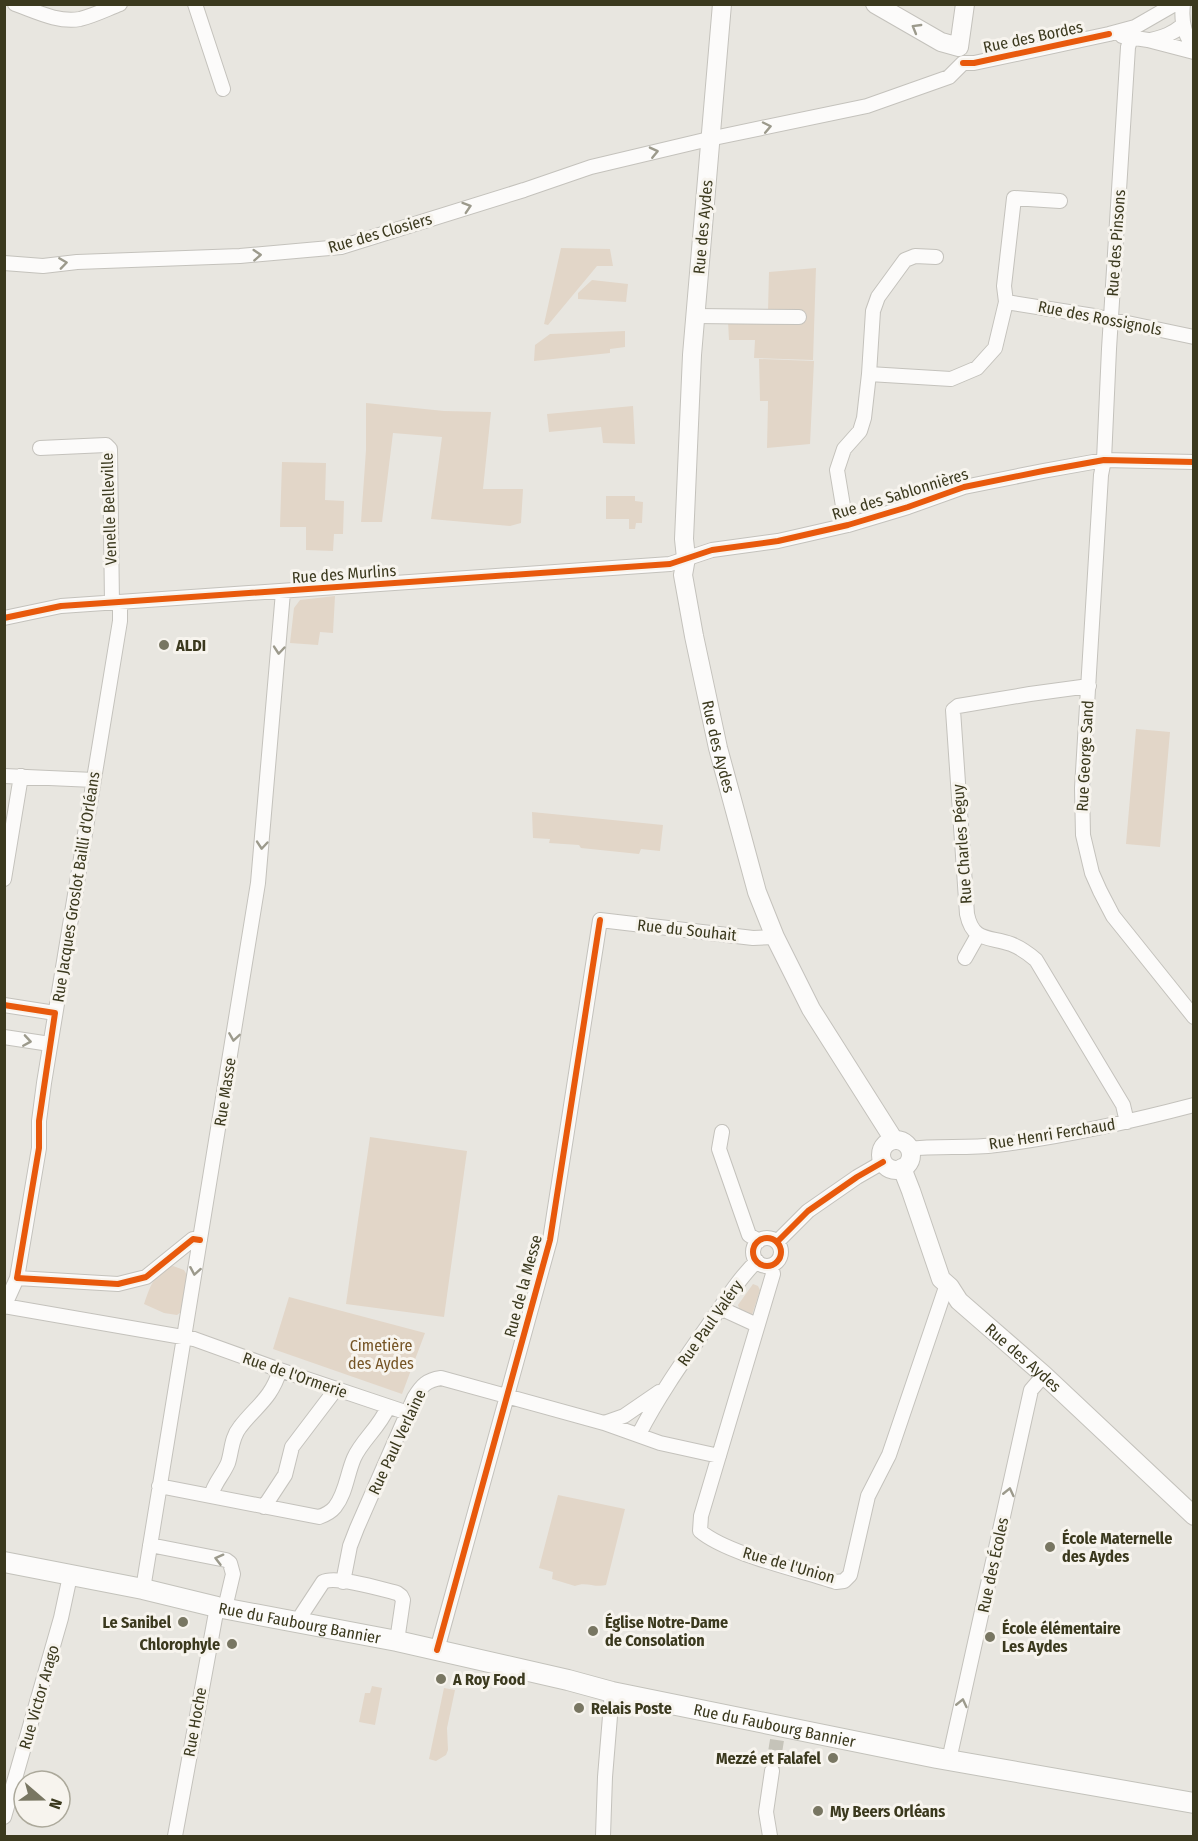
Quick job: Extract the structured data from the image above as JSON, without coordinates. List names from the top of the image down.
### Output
{
  "streets": {
    "main road": ["Rue du Faubourg Bannier"],
    "street": [
      "Rue des Bordes",
      "Rue des Aydes",
      "Rue des Closiers",
      "Rue des Pinsons",
      "Rue des Rossignols",
      "Rue des Sablonnières",
      "Venelle Belleville",
      "Rue des Murlins",
      "Rue George Sand",
      "Rue Charles Péguy",
      "Rue Jacques Groslot Bailli d'Orléans",
      "Rue du Souhait",
      "Rue Masse",
      "Rue Henri Ferchaud",
      "Rue de la Messe",
      "Rue Paul Valéry",
      "Rue de l'Ormerie",
      "Rue Paul Verlaine",
      "Rue de l'Union",
      "Rue des Écoles",
      "Rue Victor Arago",
      "Rue Hoche"
    ]
  },
  "crossings": [
    ["Rue des Bordes", "Rue des Aydes"],
    ["Rue des Bordes", "Rue des Closiers"],
    ["Rue des Bordes", "Rue des Pinsons"],
    ["Rue des Aydes", "Rue des Closiers"],
    ["Rue des Aydes", "Rue des Sablonnières"],
    ["Rue des Aydes", "Rue des Murlins"],
    ["Rue des Aydes", "Rue du Souhait"],
    ["Rue des Aydes", "Rue Henri Ferchaud"],
    ["Rue des Aydes", "Rue de l'Union"],
    ["Rue des Aydes", "Rue des Écoles"],
    ["Rue des Pinsons", "Rue des Rossignols"],
    ["Rue des Pinsons", "Rue des Sablonnières"],
    ["Rue des Pinsons", "Rue George Sand"],
    ["Rue des Sablonnières", "Rue des Murlins"],
    ["Rue des Sablonnières", "Rue George Sand"],
    ["Venelle Belleville", "Rue des Murlins"],
    ["Venelle Belleville", "Rue Jacques Groslot Bailli d'Orléans"],
    ["Rue des Murlins", "Rue Jacques Groslot Bailli d'Orléans"],
    ["Rue des Murlins", "Rue Masse"],
    ["Rue George Sand", "Rue Charles Péguy"],
    ["Rue Jacques Groslot Bailli d'Orléans", "Rue de l'Ormerie"],
    ["Rue du Souhait", "Rue de la Messe"],
    ["Rue Masse", "Rue de l'Ormerie"],
    ["Rue Masse", "Rue du Faubourg Bannier"],
    ["Rue Masse", "Rue Hoche"],
    ["Rue de la Messe", "Rue Paul Verlaine"],
    ["Rue de la Messe", "Rue du Faubourg Bannier"],
    ["Rue Paul Valéry", "Rue de l'Union"],
    ["Rue de l'Ormerie", "Rue Paul Verlaine"],
    ["Rue des Écoles", "Rue du Faubourg Bannier"],
    ["Rue du Faubourg Bannier", "Rue Victor Arago"],
    ["Rue du Faubourg Bannier", "Rue Hoche"]
  ],
  "one_way": [
    "Rue des Bordes",
    "Rue des Closiers",
    "Rue Masse",
    "Rue des Écoles"
  ],
  "parks": ["Cimetière des Aydes"],
  "places": [
    "ALDI",
    "École Maternelle des Aydes",
    "Le Sanibel",
    "Église Notre-Dame de Consolation",
    "École élémentaire Les Aydes",
    "Chlorophyle",
    "A Roy Food",
    "Relais Poste",
    "Mezzé et Falafel",
    "My Beers Orléans"
  ],
  "north": "right"
}
